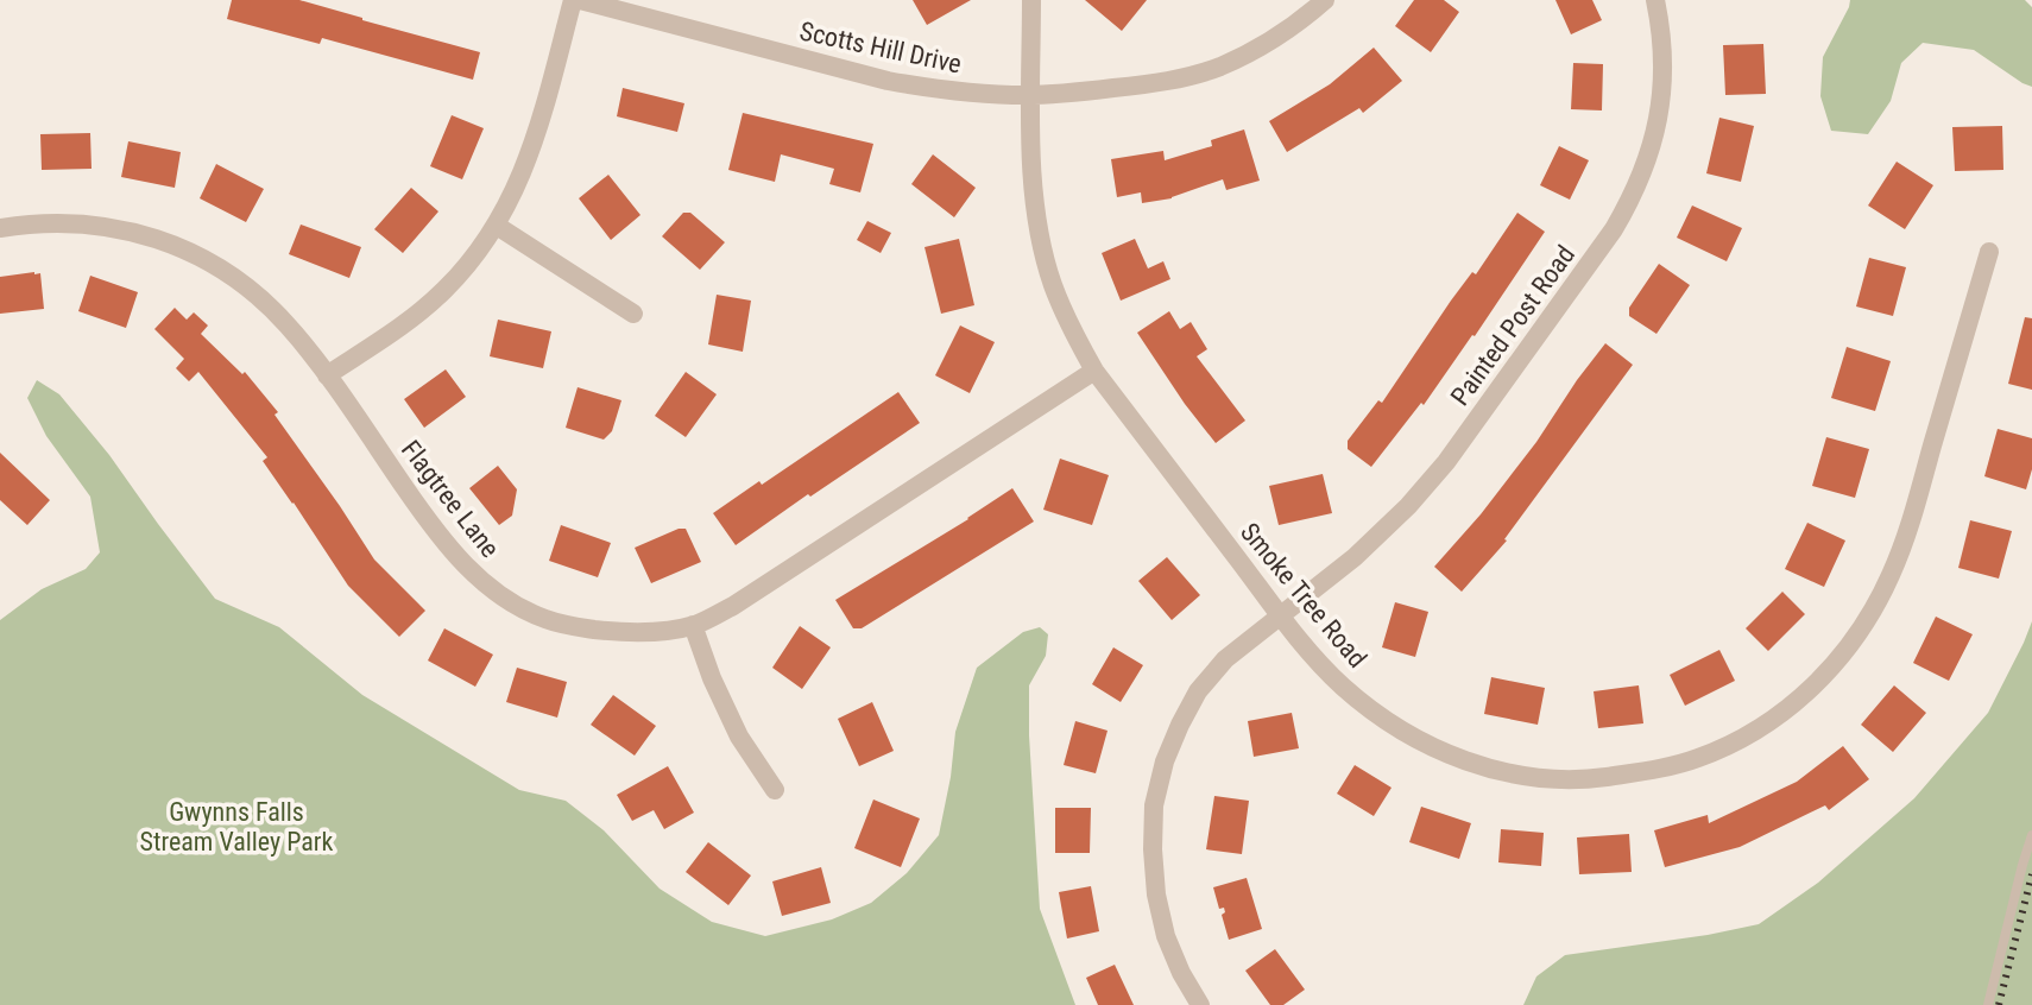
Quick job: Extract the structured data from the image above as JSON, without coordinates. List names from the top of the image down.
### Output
{
  "streets": {
    "street": [
      "Scotts Hill Drive",
      "Painted Post Road",
      "Flagtree Lane",
      "Smoke Tree Road"
    ]
  },
  "crossings": [
    ["Scotts Hill Drive", "Smoke Tree Road"],
    ["Painted Post Road", "Smoke Tree Road"],
    ["Flagtree Lane", "Smoke Tree Road"]
  ],
  "parks": ["Gwynns Falls Stream Valley Park"]
}
